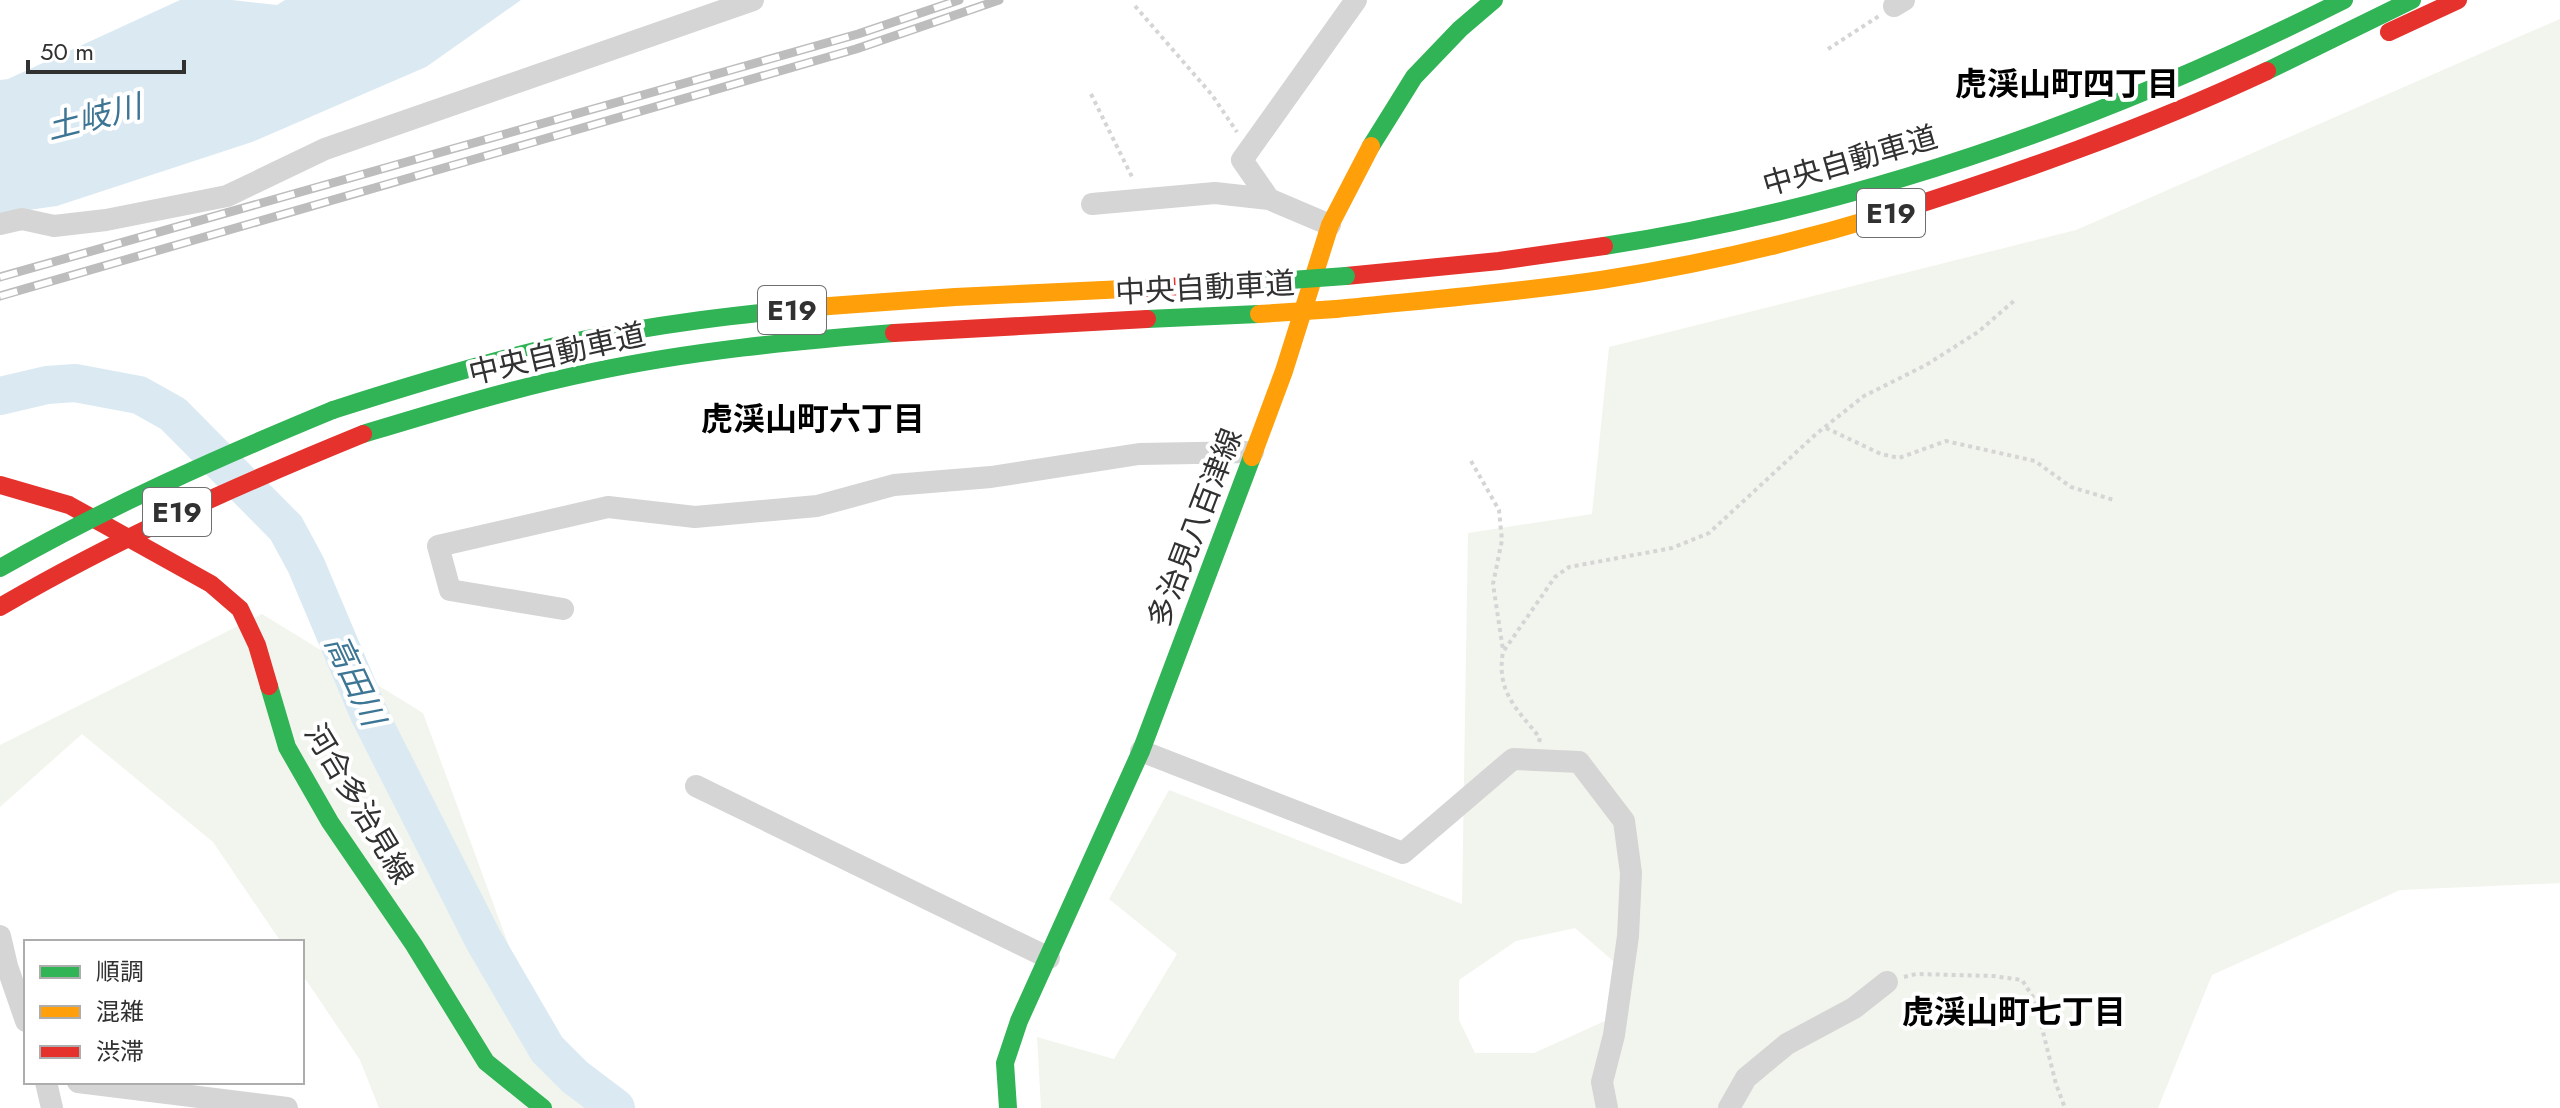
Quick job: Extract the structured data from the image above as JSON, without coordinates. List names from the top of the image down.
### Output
{
  "streets": {
    "main road": [
      "中央自動車道",
      "E19",
      "多治見八百津線",
      "河合多治見線"
    ]
  },
  "districts": ["虎渓山町四丁目", "虎渓山町六丁目", "虎渓山町七丁目"],
  "water": ["土岐川", "高田川"],
  "legend": ["順調", "混雑", "渋滞"],
  "scale_bar": "50 m"
}
